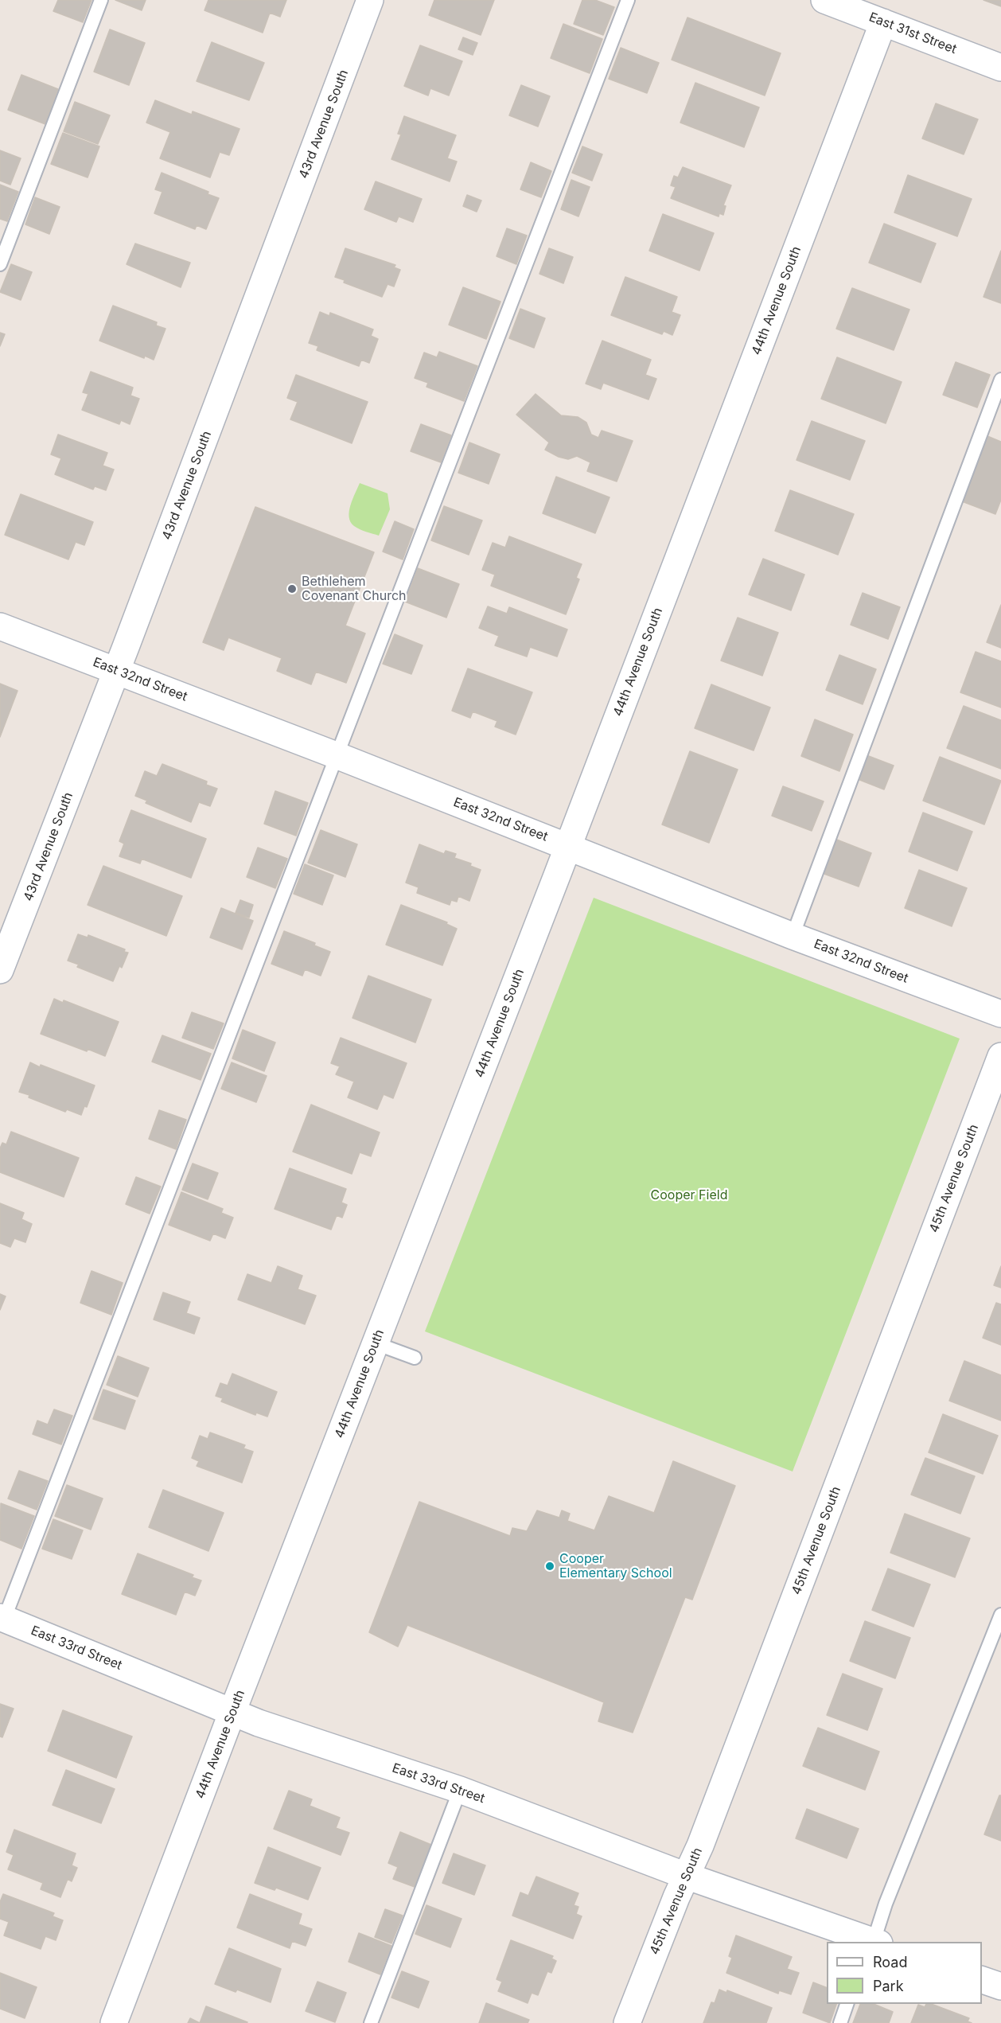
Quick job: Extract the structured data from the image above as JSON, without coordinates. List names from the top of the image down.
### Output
{
  "streets": {
    "street": [
      "East 31st Street",
      "43rd Avenue South",
      "44th Avenue South",
      "East 32nd Street",
      "45th Avenue South",
      "East 33rd Street"
    ]
  },
  "crossings": [
    ["East 31st Street", "44th Avenue South"],
    ["43rd Avenue South", "East 32nd Street"],
    ["44th Avenue South", "East 32nd Street"],
    ["44th Avenue South", "East 33rd Street"],
    ["45th Avenue South", "East 33rd Street"]
  ],
  "parks": ["Cooper Field"],
  "places": ["Bethlehem Covenant Church", "Cooper Elementary School"],
  "legend": ["Road", "Park"]
}
